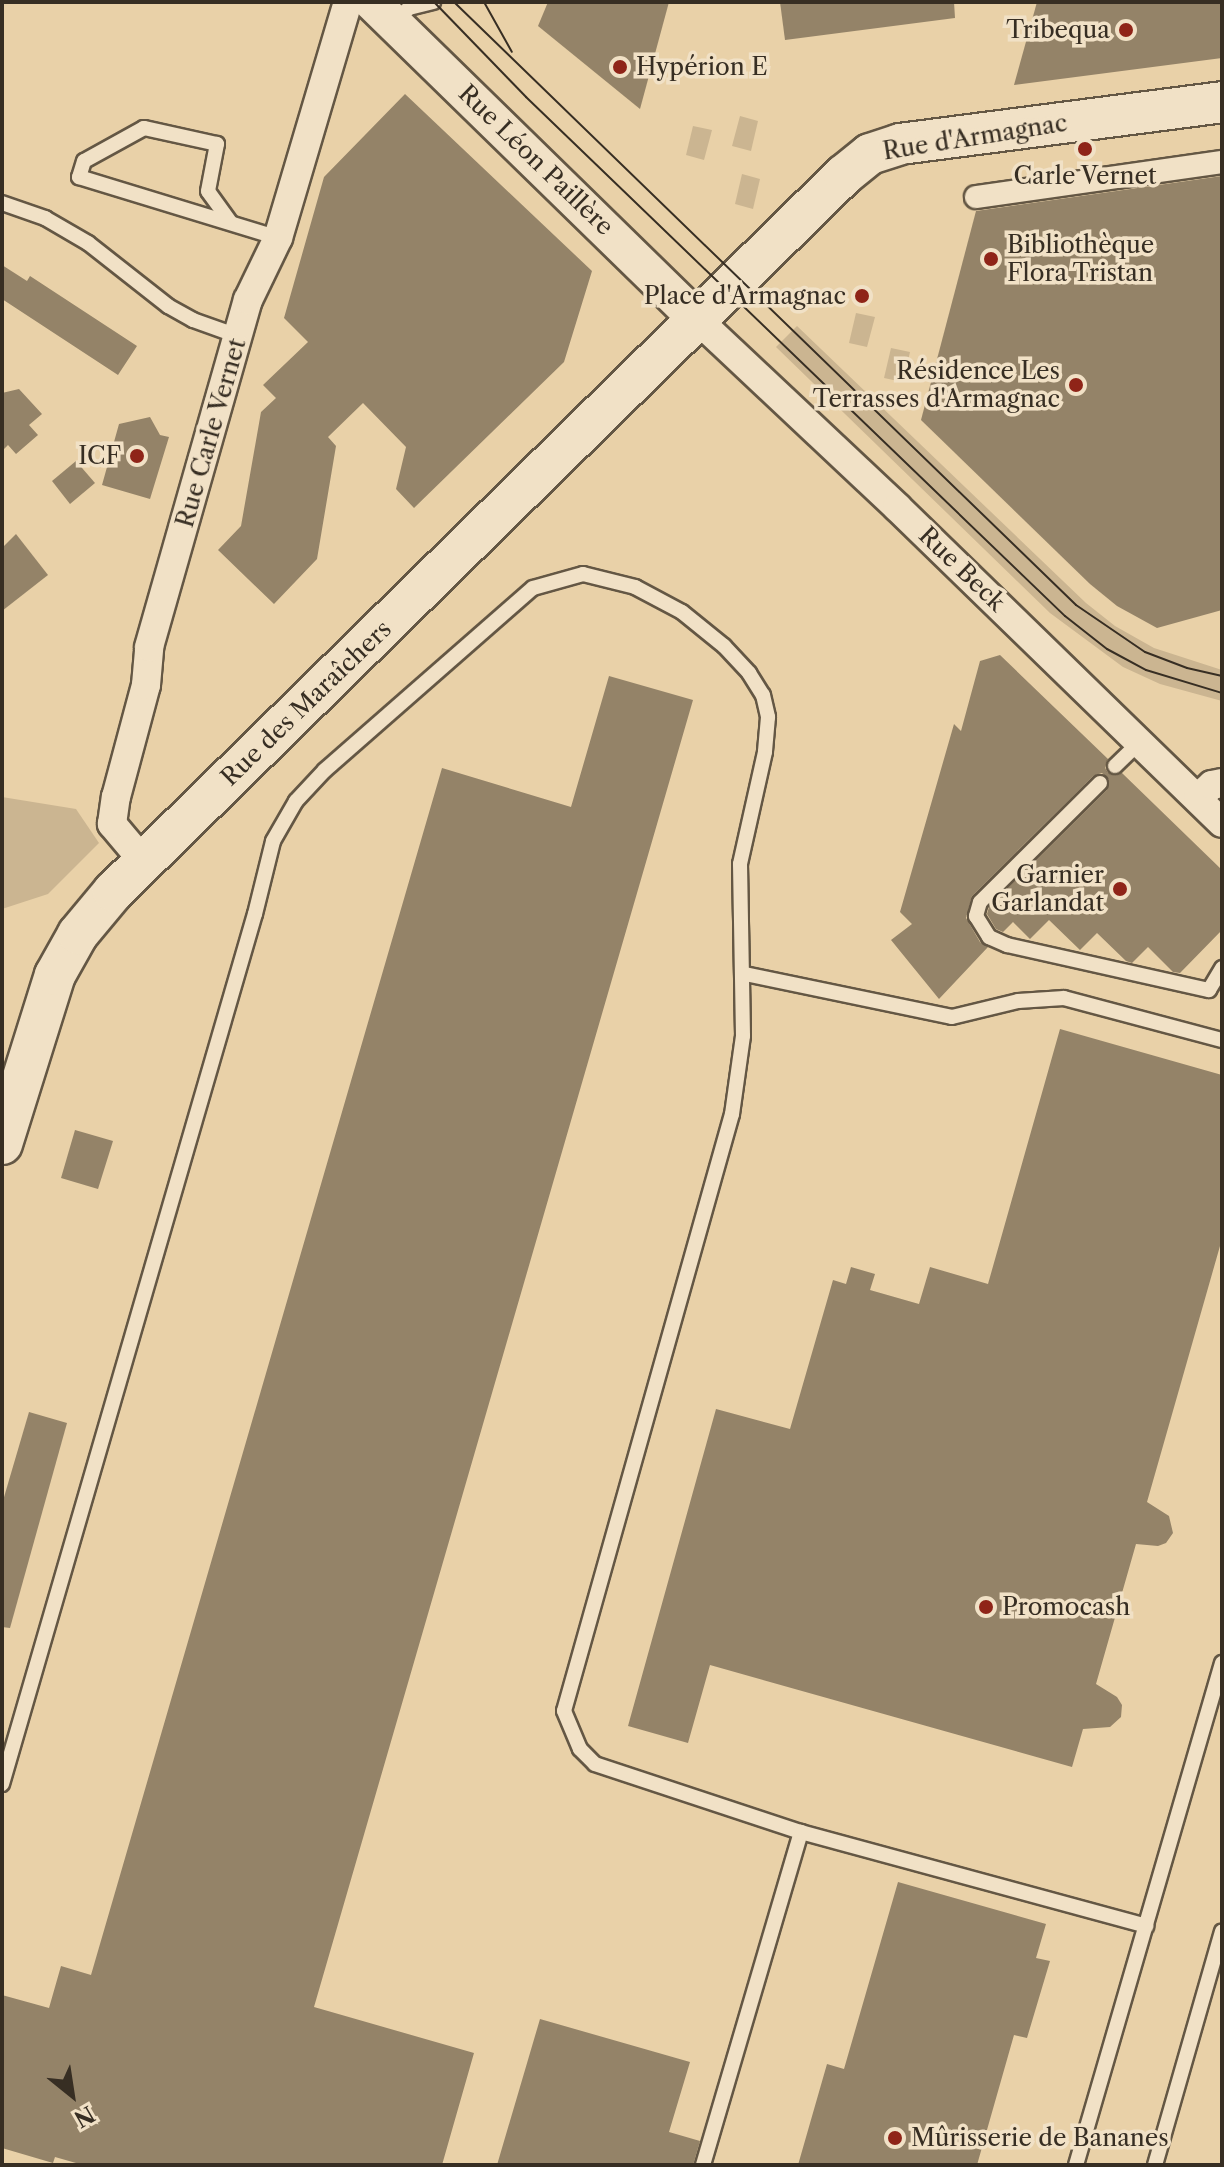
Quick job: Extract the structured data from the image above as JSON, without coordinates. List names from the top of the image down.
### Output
{
  "streets": {
    "main road": ["Rue d'Armagnac", "Rue des Maraîchers"],
    "street": ["Rue Léon Paillère", "Rue Carle Vernet", "Rue Beck"]
  },
  "crossings": [
    ["Rue d'Armagnac", "Rue Léon Paillère"],
    ["Rue d'Armagnac", "Rue Beck"],
    ["Rue d'Armagnac", "Rue des Maraîchers"],
    ["Rue Léon Paillère", "Rue Beck"],
    ["Rue Léon Paillère", "Rue des Maraîchers"],
    ["Rue Carle Vernet", "Rue des Maraîchers"],
    ["Rue Beck", "Rue des Maraîchers"]
  ],
  "places": [
    "Tribequa",
    "Hypérion E",
    "Carle Vernet",
    "Bibliothèque Flora Tristan",
    "Place d'Armagnac",
    "Résidence Les Terrasses d'Armagnac",
    "ICF",
    "Garnier Garlandat",
    "Promocash",
    "Mûrisserie de Bananes"
  ],
  "north": "bottom right"
}
